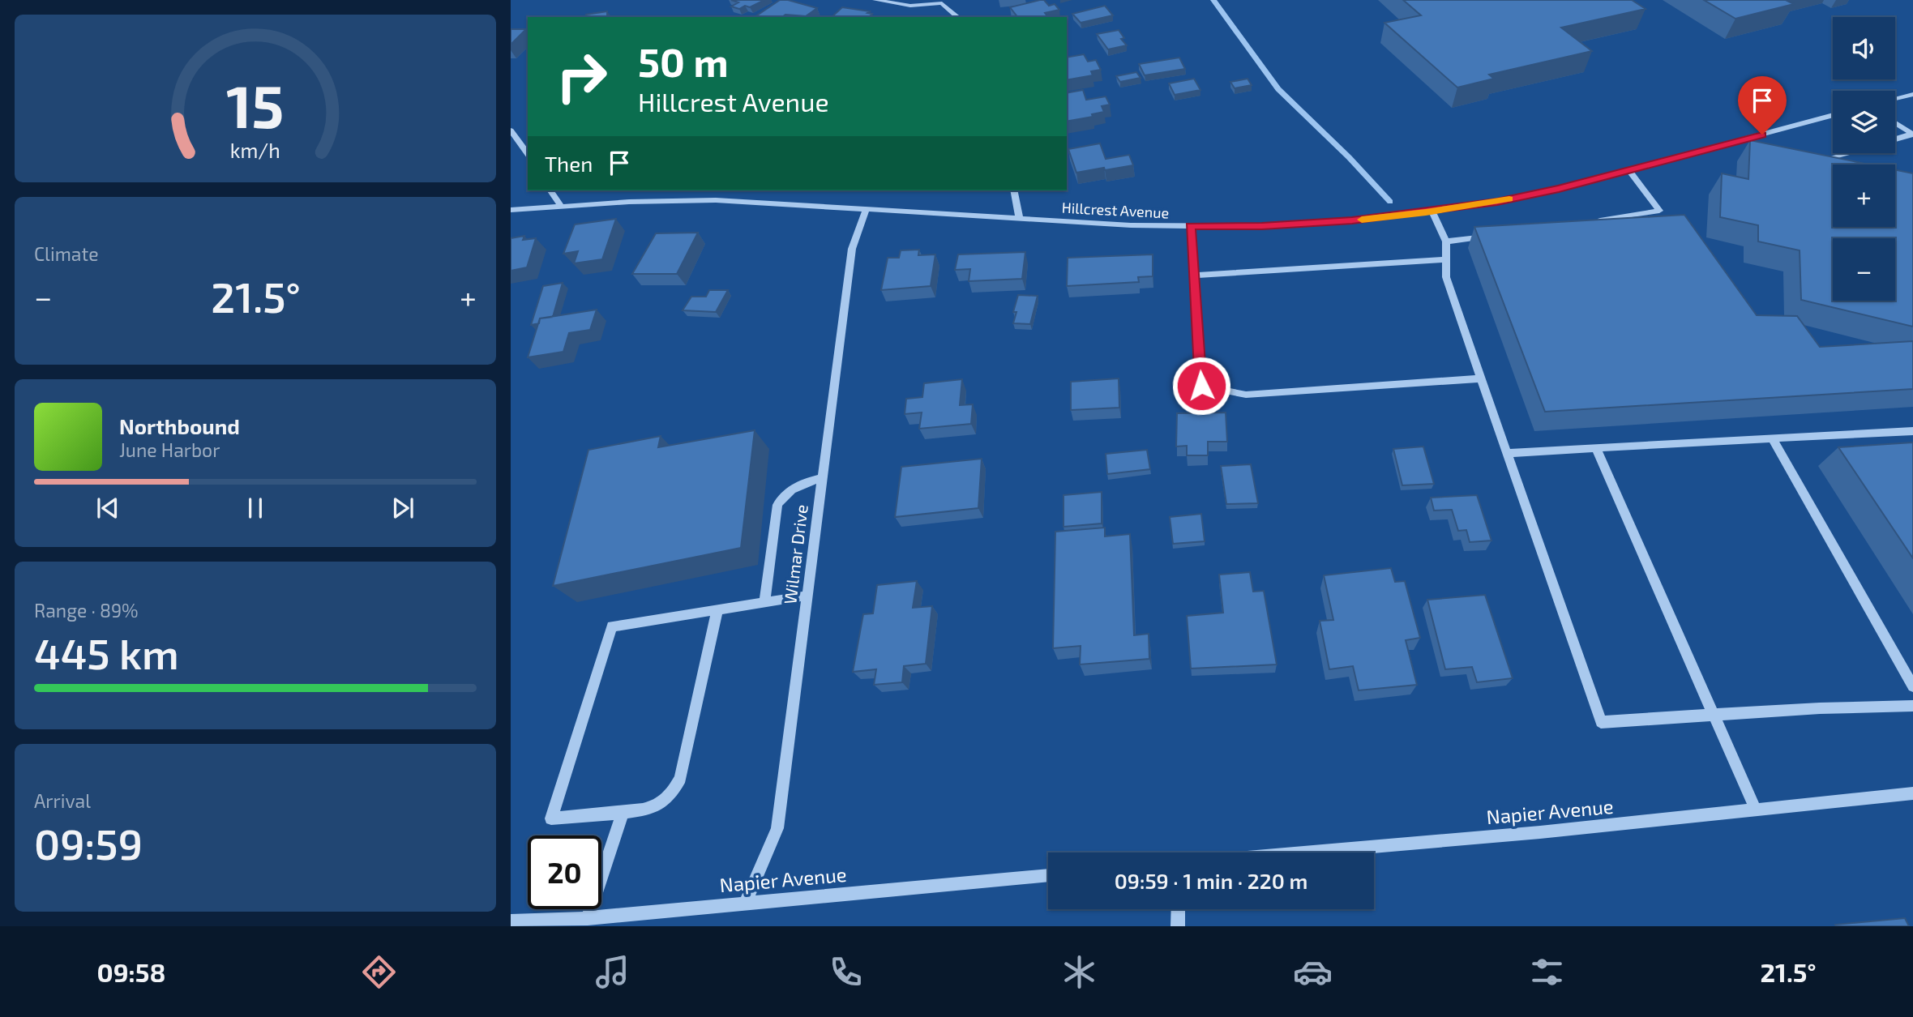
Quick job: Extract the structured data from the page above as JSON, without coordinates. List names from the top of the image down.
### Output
{
  "streets": {
    "street": ["Hillcrest Avenue", "Wilmar Drive", "Napier Avenue"]
  },
  "crossings": [
    ["Hillcrest Avenue", "Wilmar Drive"],
    ["Wilmar Drive", "Napier Avenue"]
  ],
  "page": {
    "map_buttons": ["+", "−"],
    "turn": ["50 m", "Hillcrest Avenue"],
    "then": "Then",
    "tile": [
      "Climate",
      ["Range · 89%", "445 km"],
      ["Arrival", "09:59"]
    ],
    "heat": ["−", "21.5°", "+"],
    "song": ["Northbound", "June Harbor"],
    "limit": "20",
    "trip": "09:59 · 1 min · 220 m",
    "tabs": ["09:58", "21.5°"],
    "gauge": ["15", "km/h"]
  }
}
